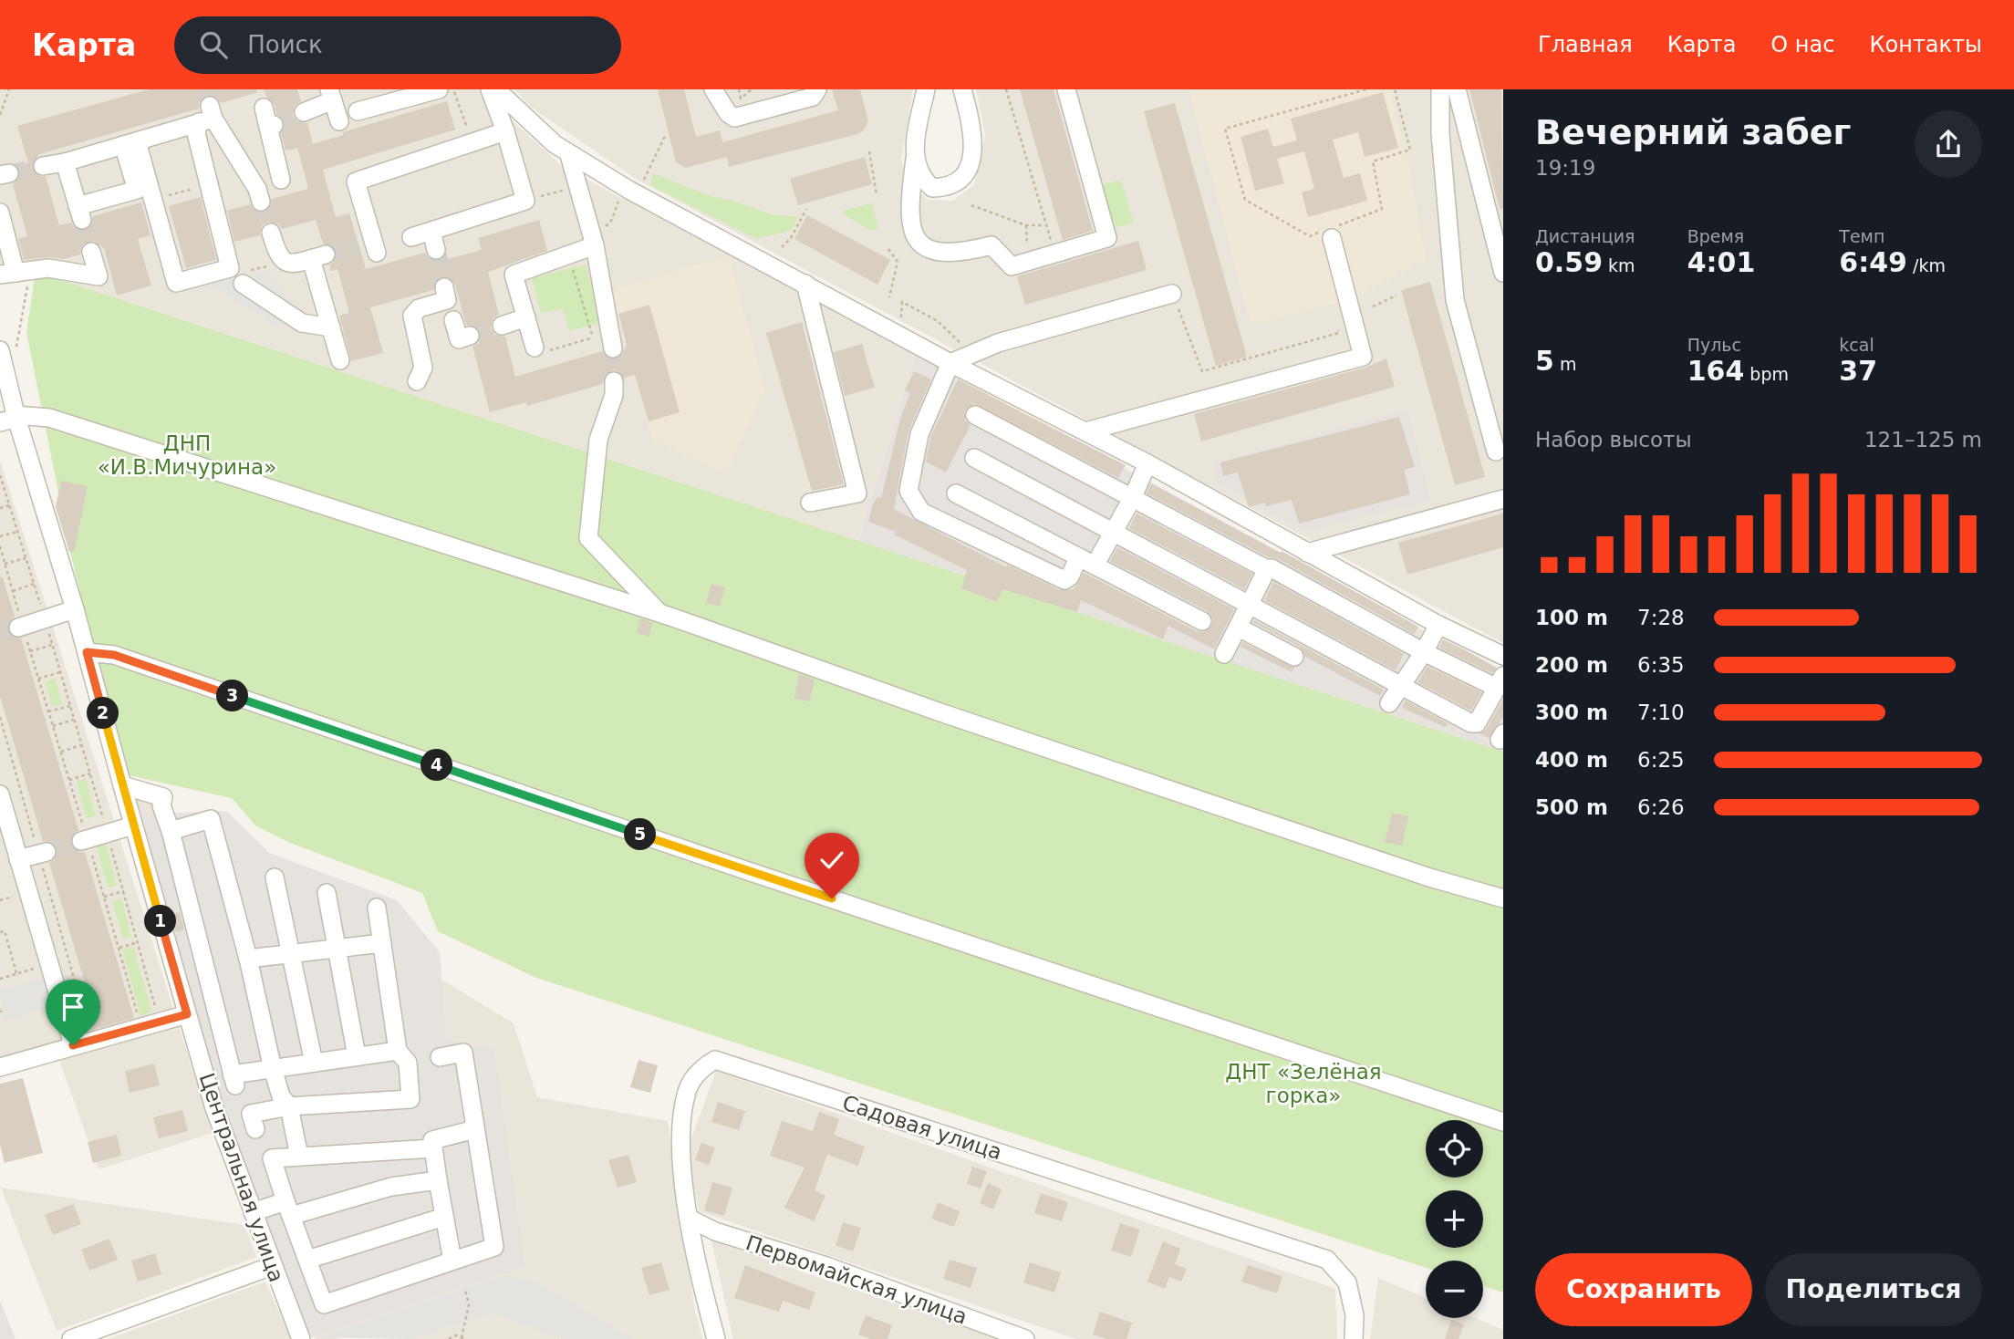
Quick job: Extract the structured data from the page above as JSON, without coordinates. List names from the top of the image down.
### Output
{
  "streets": {
    "street": ["Садовая улица", "Центральная улица", "Первомайская улица"]
  },
  "crossings": [
    ["Садовая улица", "Первомайская улица"]
  ],
  "parks": ["ДНП «И.В.Мичурина»", "ДНТ «Зелёная горка»"],
  "page": {
    "header": "Карта",
    "search": "Поиск",
    "nav": [
      "Главная",
      "Карта",
      "О нас",
      "Контакты"
    ],
    "heading": ["Вечерний забег", "19:19"],
    "stats": [
      ["Дистанция", "0.59 km"],
      ["Время", "4:01"],
      ["Темп", "6:49 /km"],
      ["5 m"],
      ["Пульс", "164 bpm"],
      ["kcal", "37"]
    ],
    "chart": ["Набор высоты", "121–125 m"],
    "list": [
      {
        "name": "100 m",
        "note": "7:28"
      },
      {
        "name": "200 m",
        "note": "6:35"
      },
      {
        "name": "300 m",
        "note": "7:10"
      },
      {
        "name": "400 m",
        "note": "6:25"
      },
      {
        "name": "500 m",
        "note": "6:26"
      }
    ],
    "pins": [
      "3",
      "2",
      "4",
      "5",
      "1"
    ],
    "map_buttons": ["+", "−"],
    "buttons": ["Сохранить", "Поделиться"]
  }
}
